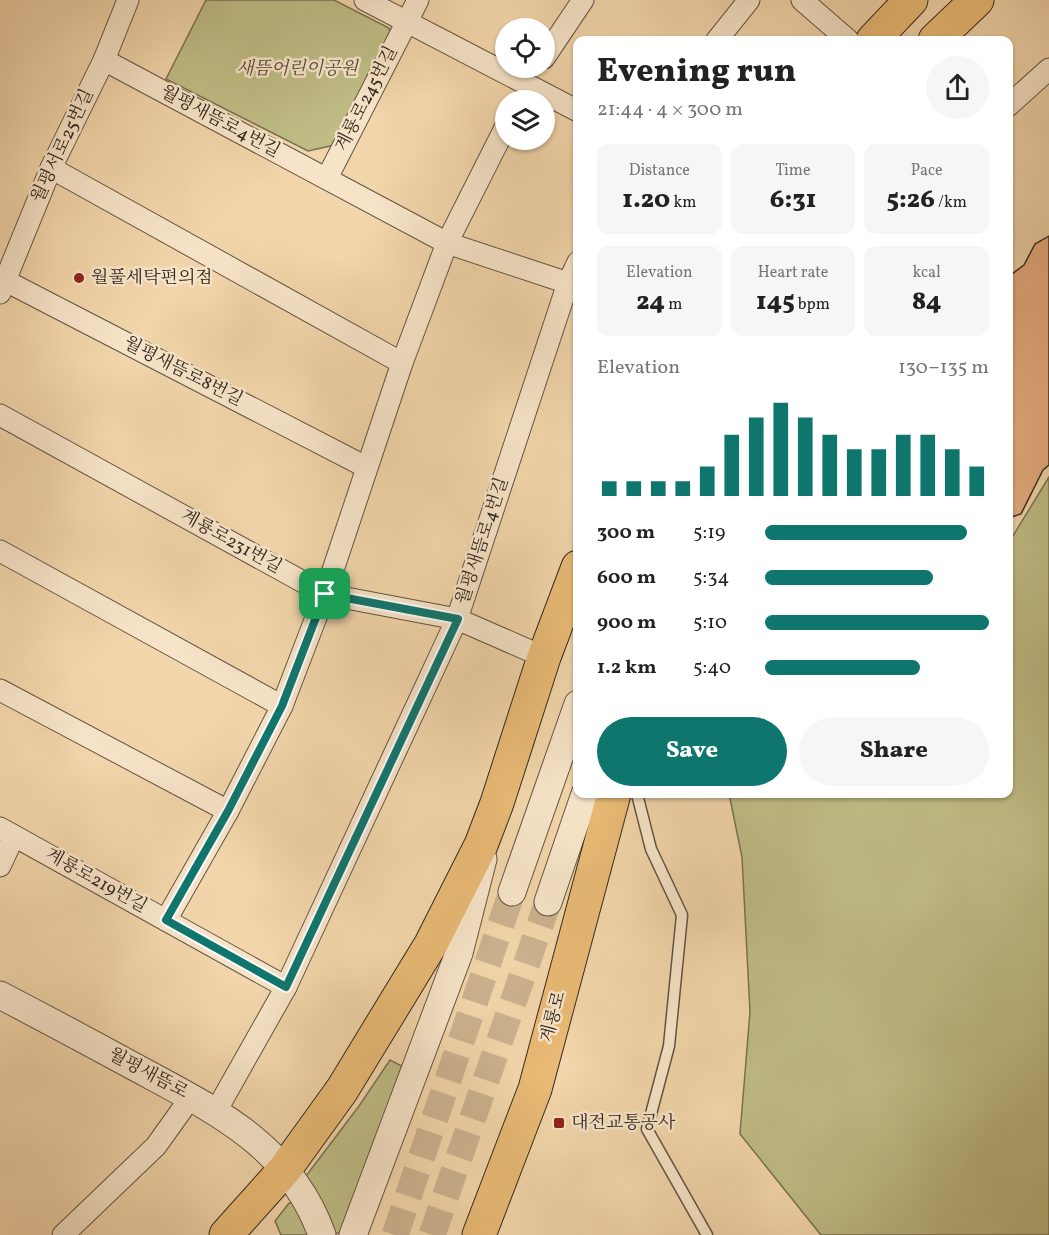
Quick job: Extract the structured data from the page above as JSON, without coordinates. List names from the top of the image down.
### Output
{
  "streets": {
    "main road": ["계룡로"],
    "street": [
      "계룡로245번길",
      "월평새뜸로4번길",
      "월평서로25번길",
      "월평새뜸로8번길",
      "계룡로231번길",
      "계룡로219번길",
      "월평새뜸로"
    ]
  },
  "crossings": [
    ["계룡로245번길", "월평새뜸로4번길"],
    ["월평새뜸로4번길", "월평서로25번길"],
    ["월평새뜸로4번길", "계룡로231번길"],
    ["월평새뜸로4번길", "계룡로219번길"],
    ["월평새뜸로4번길", "월평새뜸로"],
    ["월평서로25번길", "월평새뜸로8번길"]
  ],
  "parks": ["새뜸어린이공원"],
  "places": {
    "other": ["월풀세탁편의점"],
    "transit": ["대전교통공사"]
  },
  "page": {
    "heading": ["Evening run", "21:44 · 4 × 300 m"],
    "stats": [
      ["Distance", "1.20 km"],
      ["Time", "6:31"],
      ["Pace", "5:26 /km"],
      ["Elevation", "24 m"],
      ["Heart rate", "145 bpm"],
      ["kcal", "84"]
    ],
    "chart": ["Elevation", "130–135 m"],
    "list": [
      {
        "name": "300 m",
        "note": "5:19"
      },
      {
        "name": "600 m",
        "note": "5:34"
      },
      {
        "name": "900 m",
        "note": "5:10"
      },
      {
        "name": "1.2 km",
        "note": "5:40"
      }
    ],
    "buttons": ["Save", "Share"]
  }
}
